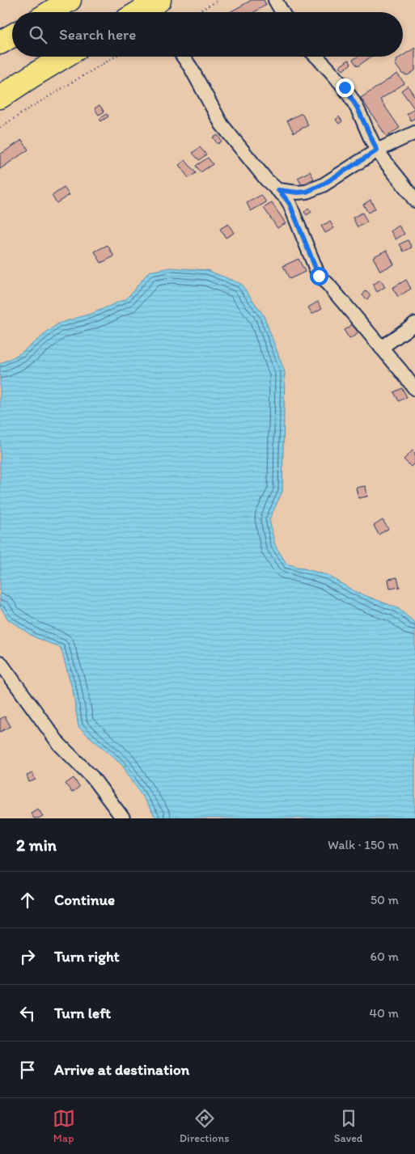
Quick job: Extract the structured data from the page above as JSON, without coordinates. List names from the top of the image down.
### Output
{
  "page": {
    "search": "Search here",
    "heading": ["2 min", "Walk · 150 m"],
    "list": [
      ["Continue", "50 m"],
      ["Turn right", "60 m"],
      ["Turn left", "40 m"],
      "Arrive at destination"
    ],
    "nav": ["Map", "Directions", "Saved"]
  }
}
